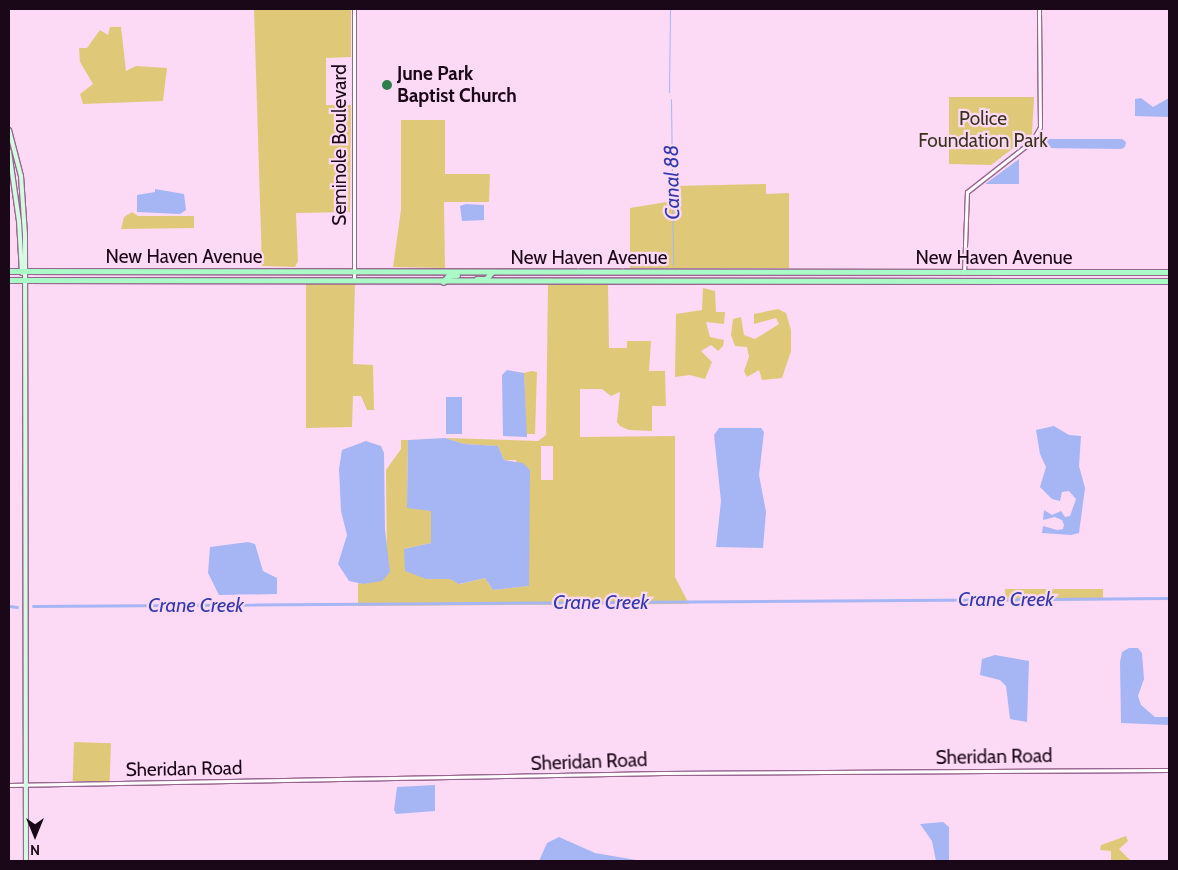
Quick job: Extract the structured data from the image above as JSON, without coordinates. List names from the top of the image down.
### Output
{
  "streets": {
    "main road": ["New Haven Avenue"],
    "street": ["Seminole Boulevard", "Sheridan Road"]
  },
  "crossings": [
    ["Seminole Boulevard", "New Haven Avenue"]
  ],
  "water": ["Canal 88", "Crane Creek"],
  "parks": ["Police Foundation Park"],
  "places": ["June Park Baptist Church"],
  "north": "bottom"
}
